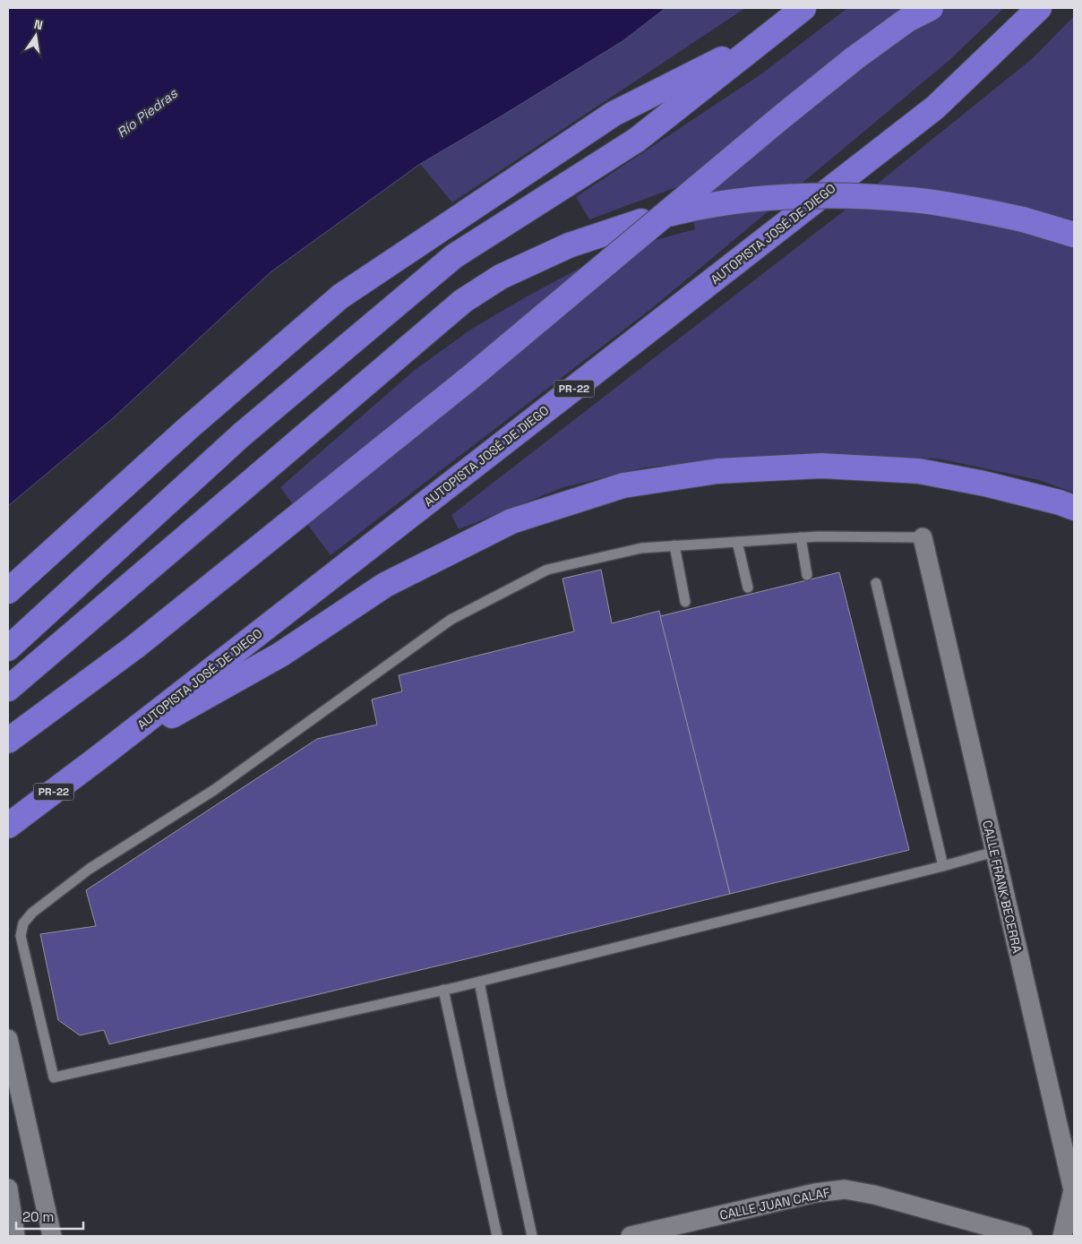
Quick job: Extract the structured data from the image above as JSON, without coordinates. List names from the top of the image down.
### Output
{
  "streets": {
    "highway": ["AUTOPISTA JOSÉ DE DIEGO", "PR-22"],
    "street": ["CALLE FRANK BECERRA", "CALLE JUAN CALAF"]
  },
  "water": ["Río Piedras"],
  "scale_bar": "20 m",
  "north": "top"
}
